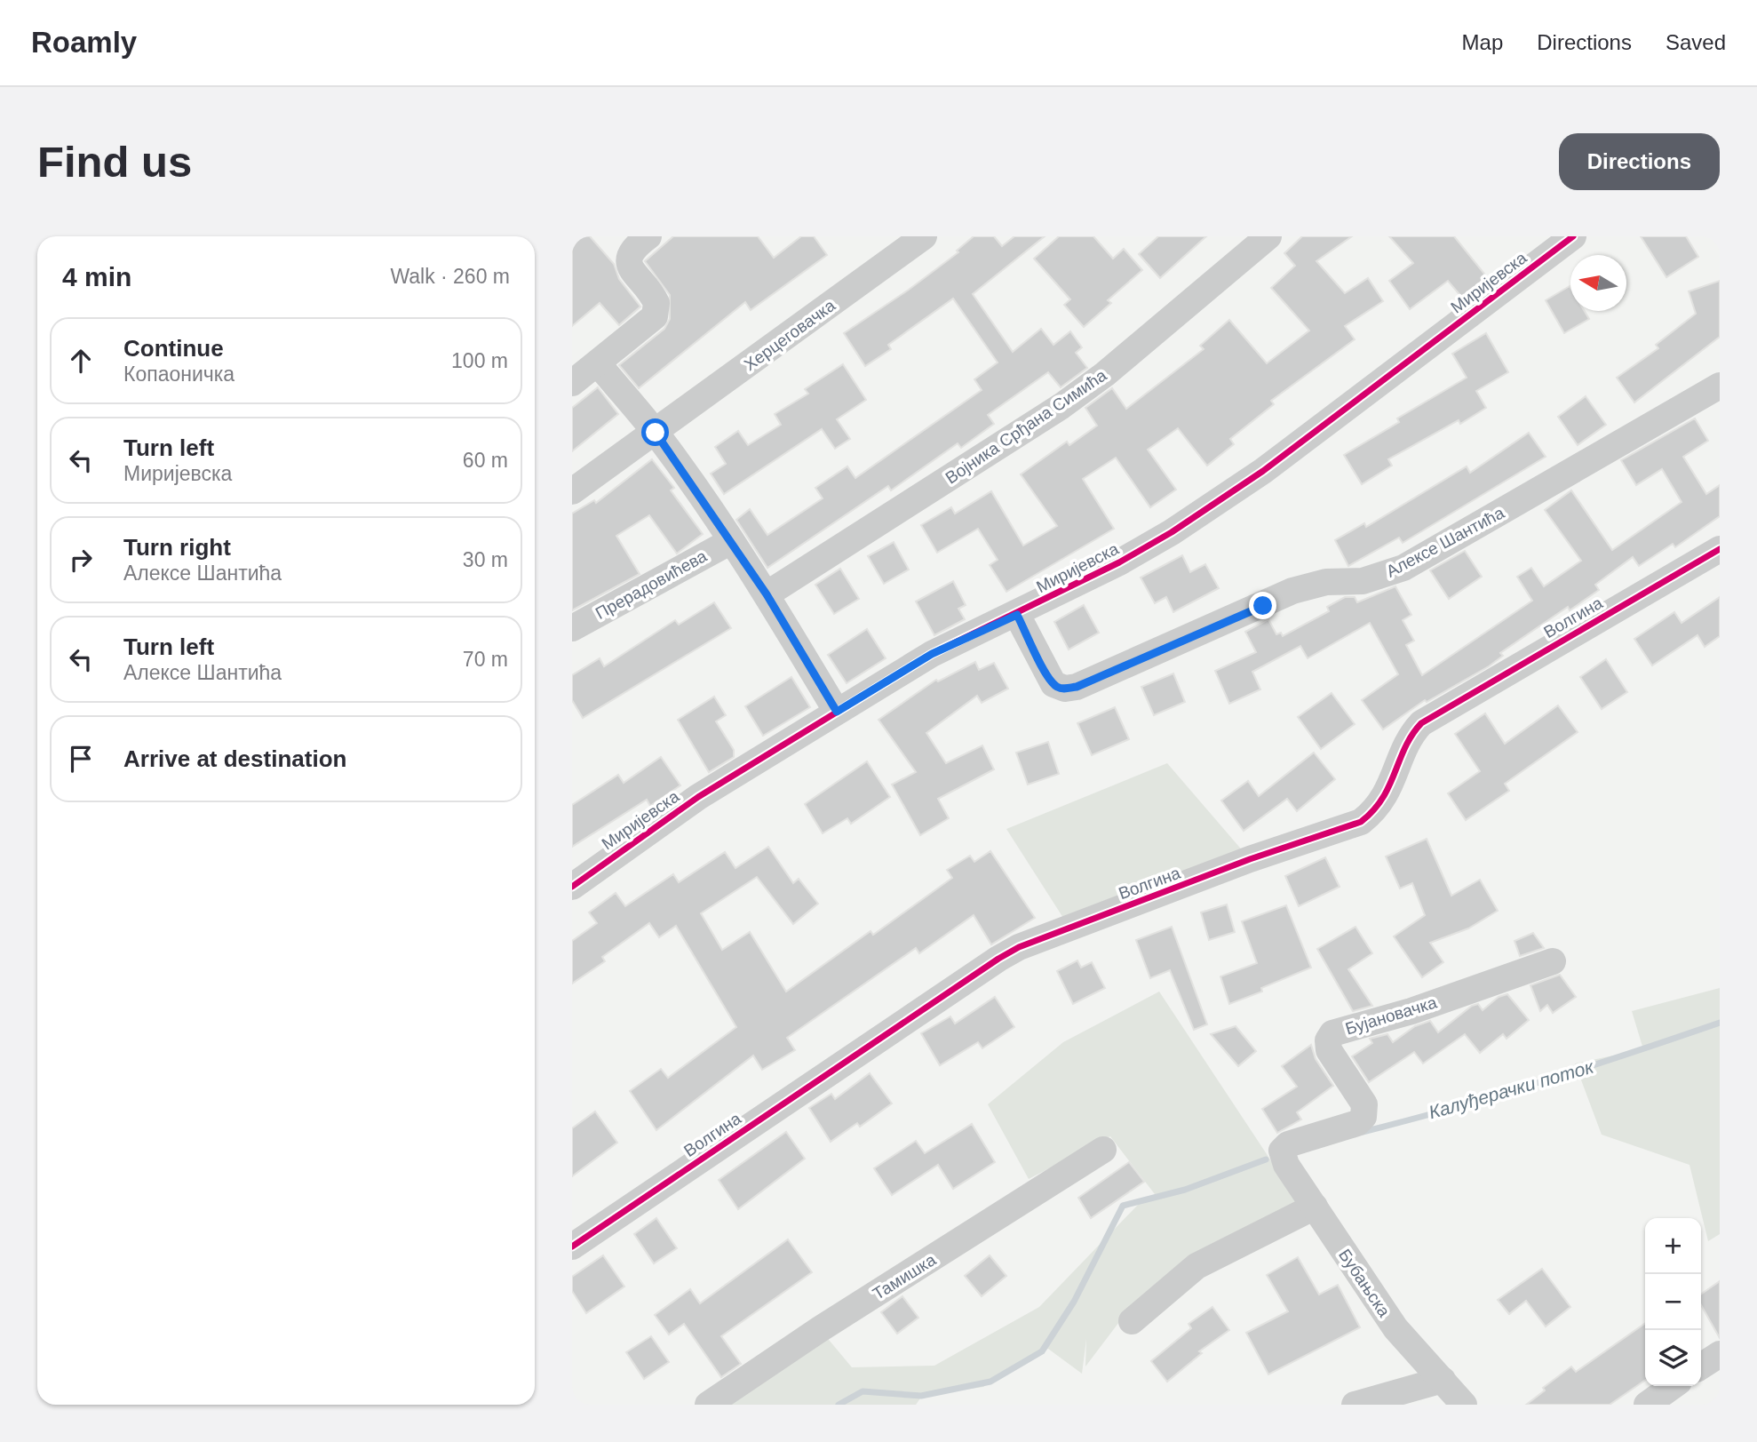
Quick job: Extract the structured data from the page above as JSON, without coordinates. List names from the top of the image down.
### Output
{
  "streets": {
    "street": [
      "Миријевска",
      "Херцеговачка",
      "Војника Срђана Симића",
      "Алексе Шантића",
      "Прерадовићева",
      "Волгина",
      "Бујановачка",
      "Тамишка",
      "Бубањска"
    ]
  },
  "crossings": [
    ["Миријевска", "Алексе Шантића"],
    ["Бујановачка", "Бубањска"]
  ],
  "water": ["Калуђерачки поток"],
  "north": "left",
  "page": {
    "header": "Roamly",
    "nav": ["Map", "Directions", "Saved"],
    "buttons": "Directions",
    "title": "Find us",
    "heading": ["4 min", "Walk · 260 m"],
    "list": [
      ["Continue", "Копаоничка", "100 m"],
      ["Turn left", "Миријевска", "60 m"],
      ["Turn right", "Алексе Шантића", "30 m"],
      ["Turn left", "Алексе Шантића", "70 m"],
      "Arrive at destination"
    ],
    "map_buttons": ["+", "−"]
  }
}
